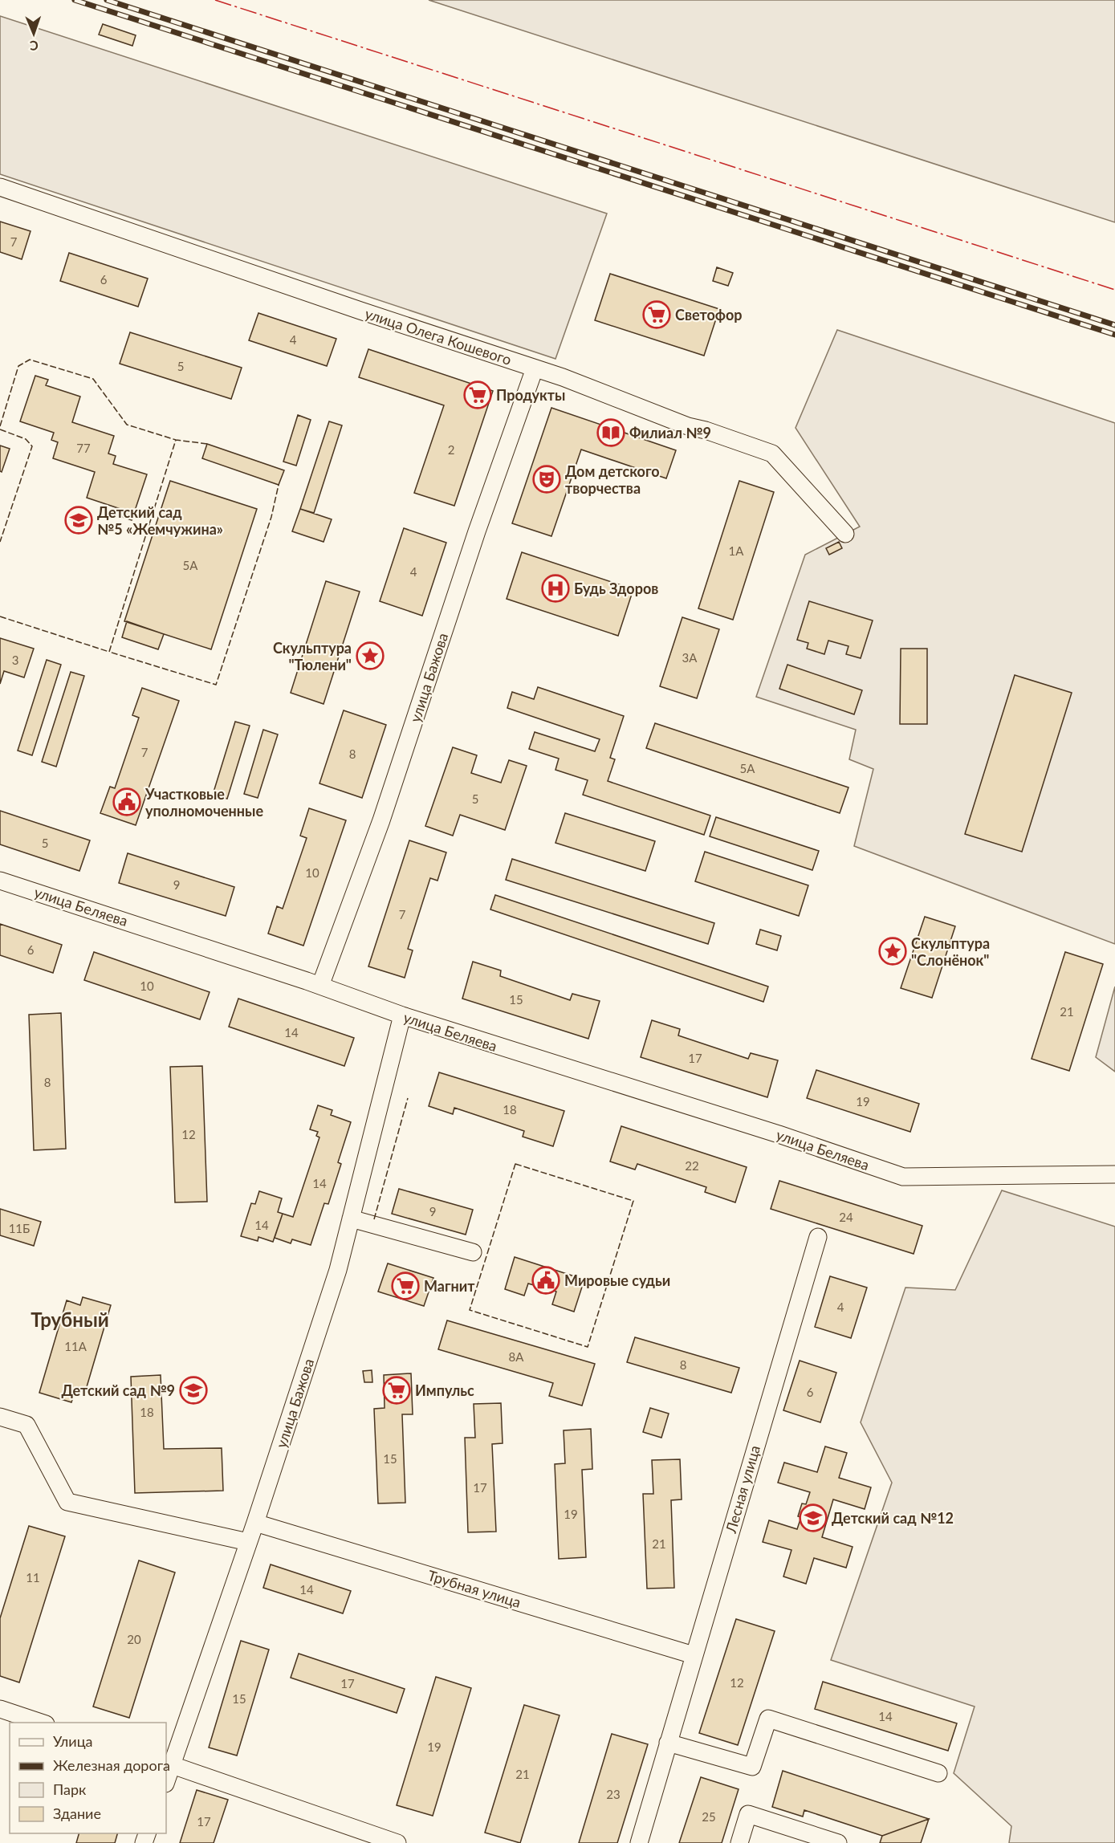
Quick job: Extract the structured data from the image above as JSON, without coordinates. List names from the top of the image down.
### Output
{
  "streets": {
    "street": [
      "улица Олега Кошевого",
      "улица Бажова",
      "улица Беляева",
      "Лесная улица",
      "Трубная улица"
    ]
  },
  "crossings": [
    ["улица Олега Кошевого", "улица Бажова"],
    ["улица Бажова", "улица Беляева"],
    ["улица Бажова", "Трубная улица"],
    ["Лесная улица", "Трубная улица"]
  ],
  "districts": ["Трубный"],
  "places": {
    "supermarket": [
      "Светофор",
      "Продукты",
      "Магнит",
      "Импульс"
    ],
    "library": ["Филиал №9"],
    "theatre": ["Дом детского творчества"],
    "school or university": ["Детский сад №5 «Жемчужина»", "Детский сад №9", "Детский сад №12"],
    "hospital": ["Будь Здоров"],
    "place": ["Скульптура \"Тюлени\"", "Скульптура \"Слонёнок\""],
    "public building": ["Участковые уполномоченные", "Мировые судьи"]
  },
  "house_numbers": [
    "7",
    "6",
    "4",
    "5",
    "77",
    "2",
    "1А",
    "5А",
    "4",
    "3А",
    "3",
    "7",
    "8",
    "5А",
    "5",
    "5",
    "10",
    "9",
    "7",
    "6",
    "10",
    "15",
    "21",
    "14",
    "17",
    "8",
    "19",
    "18",
    "12",
    "22",
    "14",
    "9",
    "24",
    "14",
    "11Б",
    "4",
    "11А",
    "8А",
    "8",
    "6",
    "18",
    "15",
    "17",
    "19",
    "21",
    "11",
    "14",
    "20",
    "12",
    "17",
    "15",
    "14",
    "19",
    "21",
    "23",
    "25",
    "17"
  ],
  "legend": [
    "Улица",
    "Железная дорога",
    "Парк",
    "Здание"
  ],
  "north": "bottom"
}
